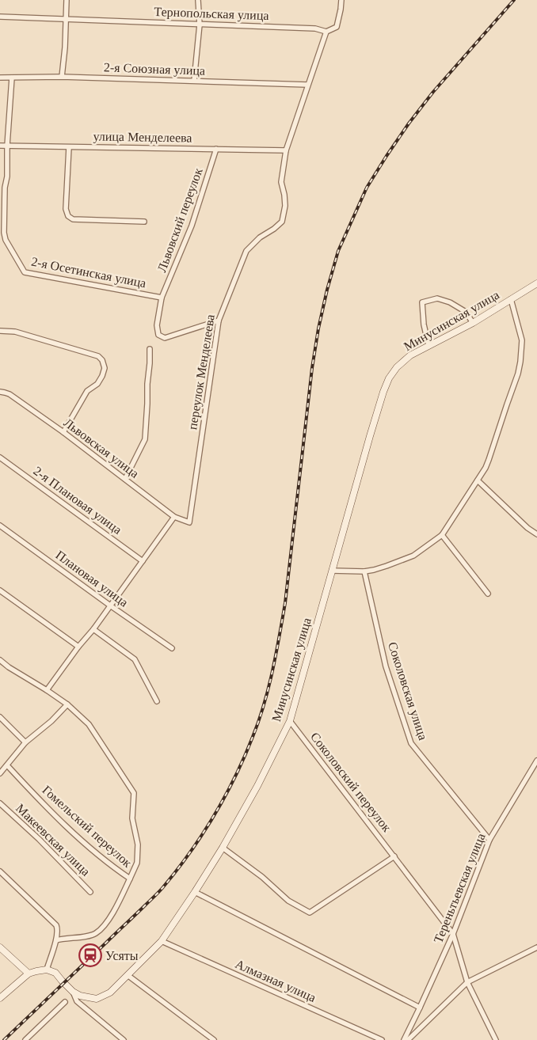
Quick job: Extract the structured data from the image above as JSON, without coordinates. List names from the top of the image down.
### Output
{
  "streets": {
    "main road": ["Минусинская улица"],
    "street": [
      "Тернопольская улица",
      "2-я Союзная улица",
      "улица Менделеева",
      "Львовский переулок",
      "2-я Осетинская улица",
      "переулок Менделеева",
      "Львовская улица",
      "2-я Плановая улица",
      "Плановая улица",
      "Соколовская улица",
      "Соколовский переулок",
      "Гомельский переулок",
      "Макеевская улица",
      "Тереньтьевская улица",
      "Алмазная улица"
    ]
  },
  "crossings": [
    ["Тернопольская улица", "переулок Менделеева"],
    ["2-я Союзная улица", "переулок Менделеева"],
    ["улица Менделеева", "Львовский переулок"],
    ["улица Менделеева", "переулок Менделеева"],
    ["Львовский переулок", "2-я Осетинская улица"],
    ["Львовский переулок", "переулок Менделеева"],
    ["Минусинская улица", "Соколовский переулок"],
    ["Минусинская улица", "Алмазная улица"],
    ["переулок Менделеева", "Львовская улица"],
    ["Соколовская улица", "Тереньтьевская улица"],
    ["Соколовский переулок", "Тереньтьевская улица"]
  ],
  "places": {
    "station": ["Усяты"]
  }
}
